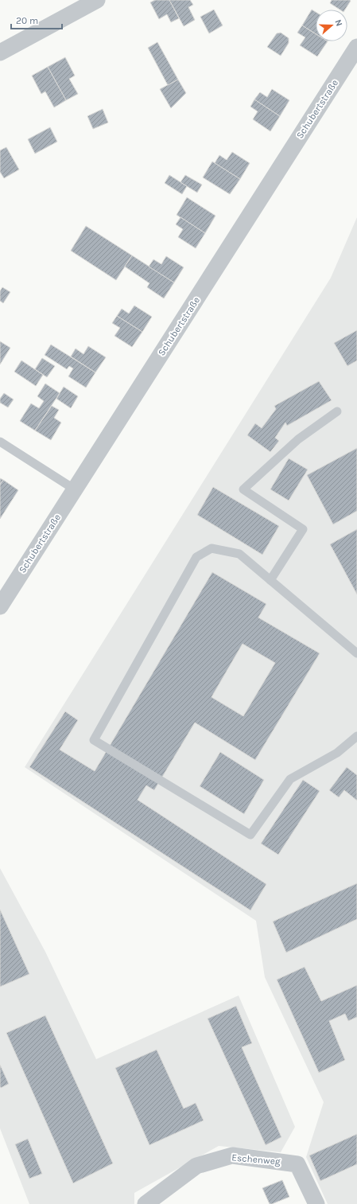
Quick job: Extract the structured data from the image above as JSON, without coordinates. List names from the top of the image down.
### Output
{
  "streets": {
    "street": ["Schubertstraße", "Eschenweg"]
  },
  "scale_bar": "20 m",
  "north": "right"
}
